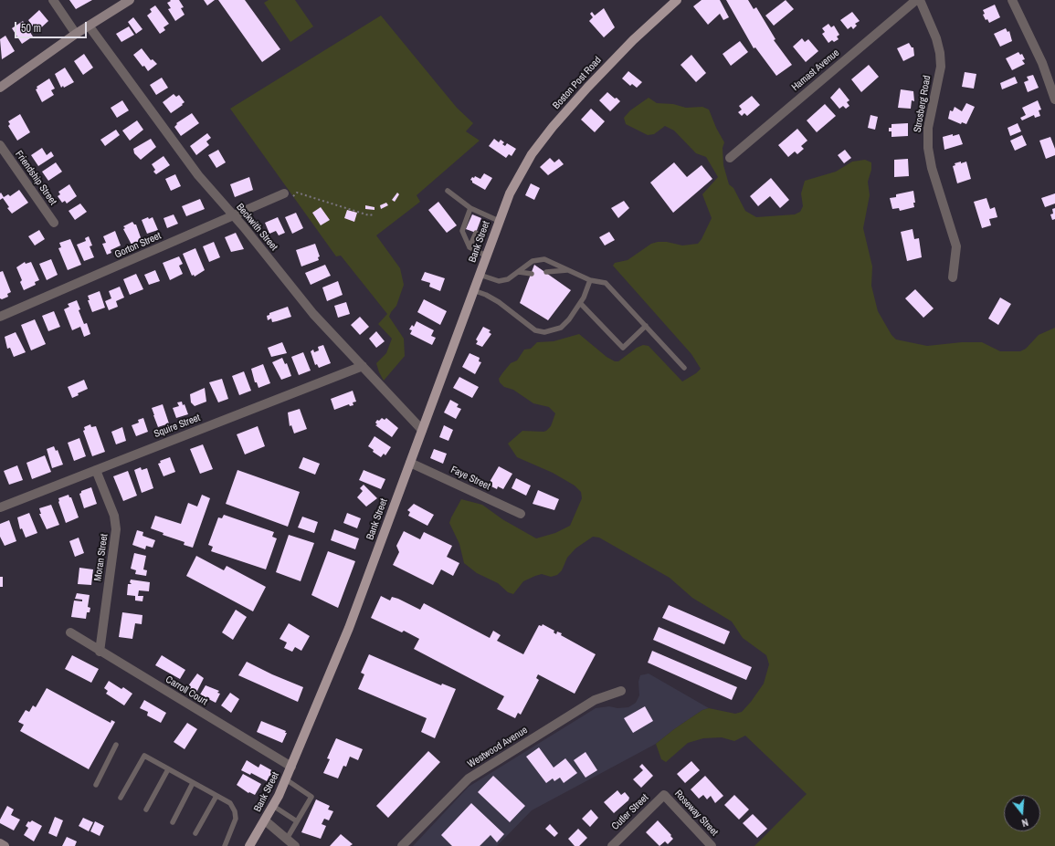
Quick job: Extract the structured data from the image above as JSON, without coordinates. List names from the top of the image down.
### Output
{
  "streets": {
    "main road": ["Boston Post Road", "Bank Street"],
    "street": [
      "Hamast Avenue",
      "Strosberg Road",
      "Friendship Street",
      "Beckwith Street",
      "Gorton Street",
      "Squire Street",
      "Faye Street",
      "Moran Street",
      "Carroll Court",
      "Westwood Avenue",
      "Cutler Street",
      "Roseway Street"
    ]
  },
  "crossings": [
    ["Boston Post Road", "Bank Street"],
    ["Beckwith Street", "Bank Street"],
    ["Beckwith Street", "Gorton Street"],
    ["Beckwith Street", "Squire Street"],
    ["Bank Street", "Faye Street"],
    ["Bank Street", "Carroll Court"],
    ["Squire Street", "Moran Street"],
    ["Moran Street", "Carroll Court"],
    ["Cutler Street", "Roseway Street"]
  ],
  "scale_bar": "50 m",
  "north": "bottom"
}
